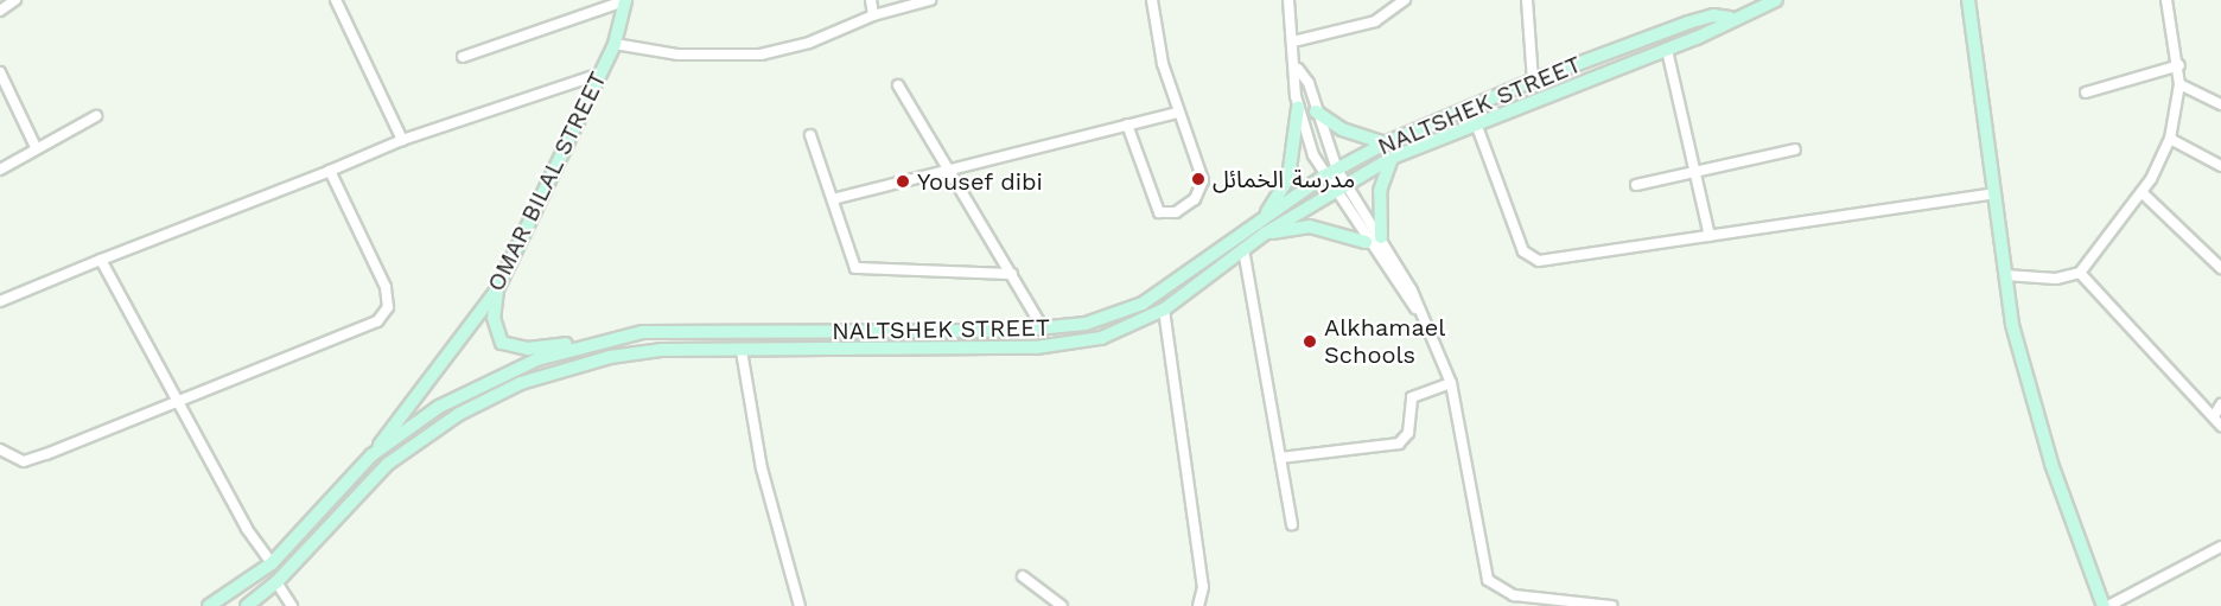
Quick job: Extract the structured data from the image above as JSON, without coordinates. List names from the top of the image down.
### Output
{
  "streets": {
    "main road": ["NALTSHEK STREET", "OMAR BILAL STREET"]
  },
  "crossings": [
    ["NALTSHEK STREET", "OMAR BILAL STREET"]
  ],
  "places": ["مدرسة الخمائل", "Yousef dibi", "Alkhamael Schools"]
}
